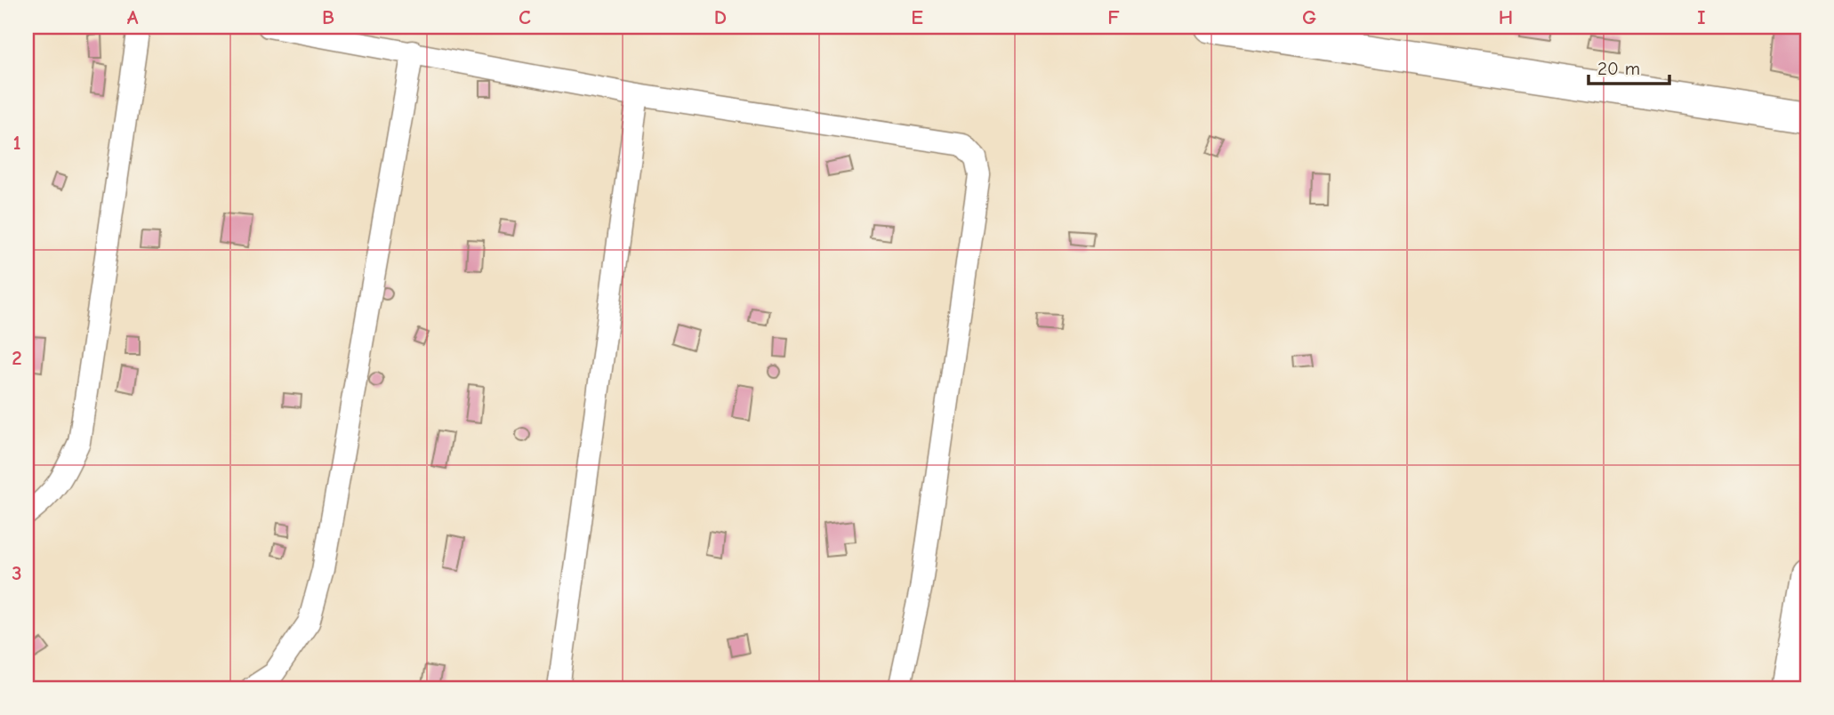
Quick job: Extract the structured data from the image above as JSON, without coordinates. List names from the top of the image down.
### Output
{
  "scale_bar": "20 m",
  "grid": {
    "columns": [
      "A",
      "B",
      "C",
      "D",
      "E",
      "F",
      "G",
      "H",
      "I"
    ],
    "rows": ["1", "2", "3"]
  }
}
